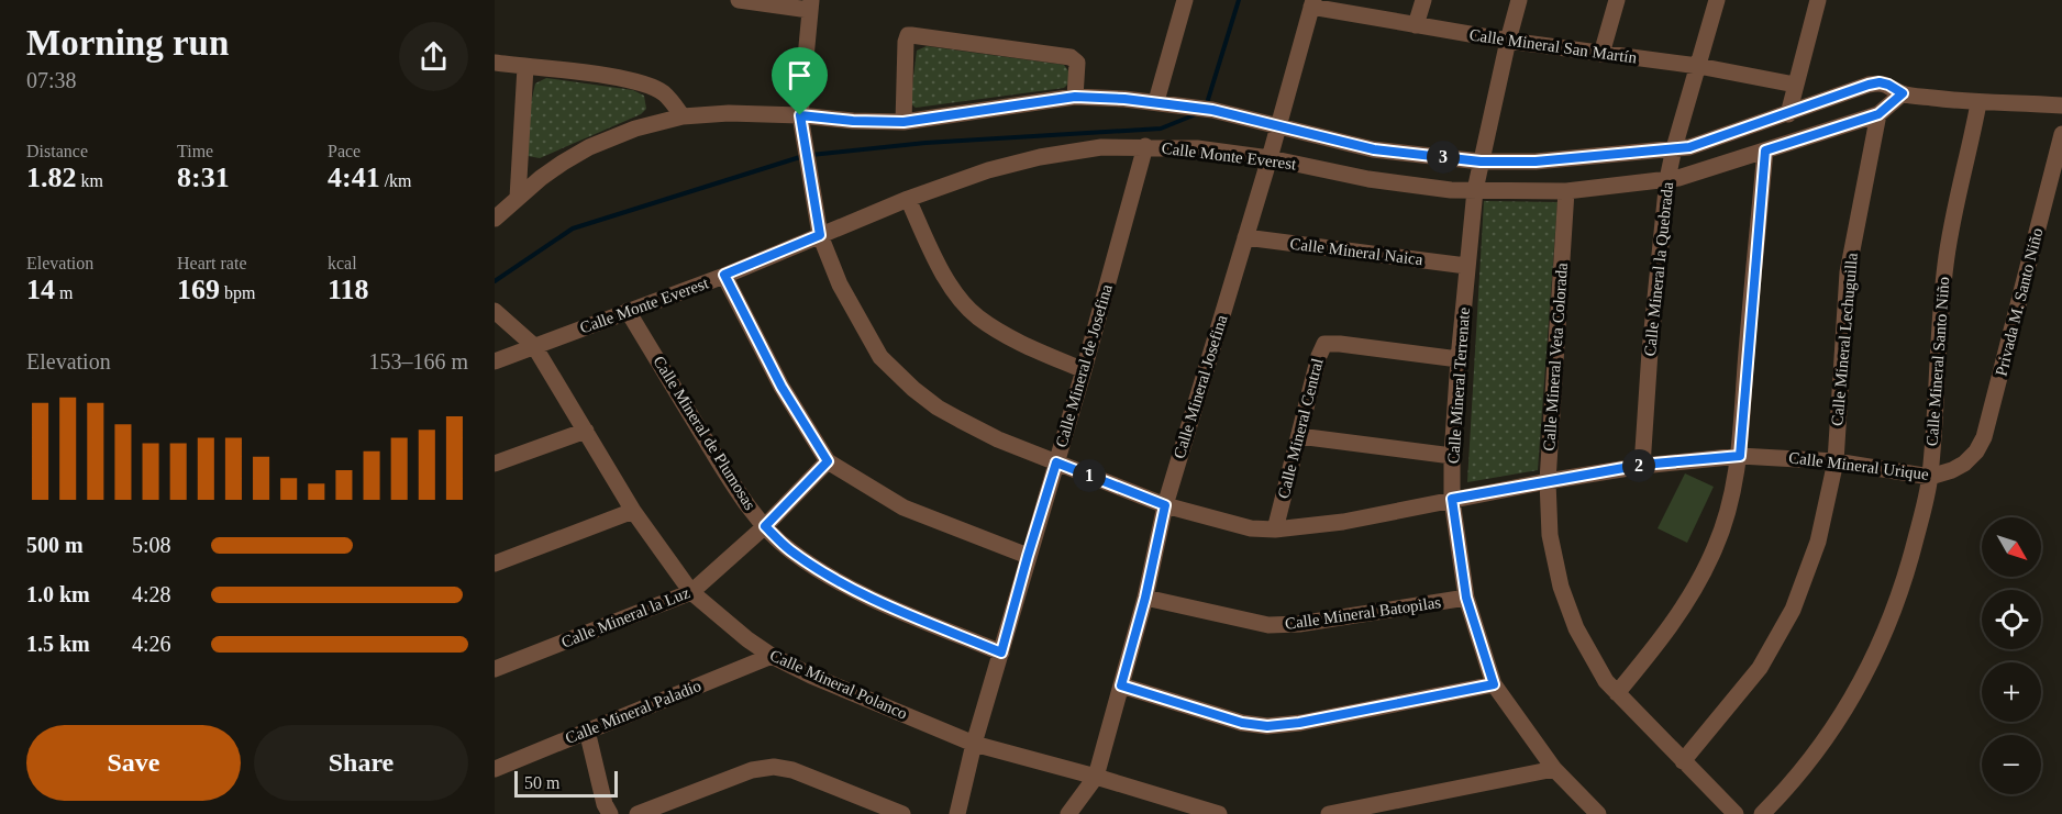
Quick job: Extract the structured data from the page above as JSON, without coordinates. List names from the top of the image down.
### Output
{
  "streets": {
    "street": [
      "Calle Mineral San Martín",
      "Calle Monte Everest",
      "Calle Mineral Naica",
      "Calle Mineral la Quebrada",
      "Privada M. Santo Niño",
      "Calle Mineral Lechuguilla",
      "Calle Mineral Veta Colorada",
      "Calle Mineral Santo Niño",
      "Calle Mineral de Josefina",
      "Calle Mineral Terrenate",
      "Calle Mineral Josefina",
      "Calle Mineral Central",
      "Calle Mineral de Plumosas",
      "Calle Mineral Urique",
      "Calle Mineral Batopilas",
      "Calle Mineral la Luz",
      "Calle Mineral Polanco",
      "Calle Mineral Paladio"
    ]
  },
  "crossings": [
    ["Calle Mineral San Martín", "Calle Mineral la Quebrada"],
    ["Calle Mineral San Martín", "Calle Mineral Terrenate"],
    ["Calle Mineral San Martín", "Calle Mineral Josefina"],
    ["Calle Monte Everest", "Calle Mineral la Quebrada"],
    ["Calle Monte Everest", "Calle Mineral Lechuguilla"],
    ["Calle Monte Everest", "Calle Mineral Veta Colorada"],
    ["Calle Monte Everest", "Calle Mineral Santo Niño"],
    ["Calle Monte Everest", "Calle Mineral de Josefina"],
    ["Calle Monte Everest", "Calle Mineral Terrenate"],
    ["Calle Monte Everest", "Calle Mineral Josefina"],
    ["Calle Monte Everest", "Calle Mineral de Plumosas"],
    ["Calle Monte Everest", "Calle Mineral Urique"],
    ["Calle Monte Everest", "Calle Mineral Polanco"],
    ["Calle Mineral Naica", "Calle Mineral Terrenate"],
    ["Calle Mineral Naica", "Calle Mineral Josefina"],
    ["Calle Mineral la Quebrada", "Calle Mineral Urique"],
    ["Privada M. Santo Niño", "Calle Mineral Urique"],
    ["Calle Mineral Lechuguilla", "Calle Mineral Veta Colorada"],
    ["Calle Mineral Lechuguilla", "Calle Mineral Urique"],
    ["Calle Mineral Veta Colorada", "Calle Mineral Urique"],
    ["Calle Mineral Santo Niño", "Calle Mineral Urique"],
    ["Calle Mineral de Josefina", "Calle Mineral de Plumosas"],
    ["Calle Mineral de Josefina", "Calle Mineral Urique"],
    ["Calle Mineral de Josefina", "Calle Mineral Polanco"],
    ["Calle Mineral Terrenate", "Calle Mineral Central"],
    ["Calle Mineral Terrenate", "Calle Mineral Urique"],
    ["Calle Mineral Terrenate", "Calle Mineral Batopilas"],
    ["Calle Mineral Josefina", "Calle Mineral Urique"],
    ["Calle Mineral Josefina", "Calle Mineral Batopilas"],
    ["Calle Mineral Josefina", "Calle Mineral Polanco"],
    ["Calle Mineral Central", "Calle Mineral Urique"],
    ["Calle Mineral de Plumosas", "Calle Mineral la Luz"],
    ["Calle Mineral la Luz", "Calle Mineral Polanco"],
    ["Calle Mineral Polanco", "Calle Mineral Paladio"]
  ],
  "scale_bar": "50 m",
  "north": "bottom right",
  "page": {
    "heading": ["Morning run", "07:38"],
    "stats": [
      ["Distance", "1.82 km"],
      ["Time", "8:31"],
      ["Pace", "4:41 /km"],
      ["Elevation", "14 m"],
      ["Heart rate", "169 bpm"],
      ["kcal", "118"]
    ],
    "pins": ["3", "2", "1"],
    "chart": ["Elevation", "153–166 m"],
    "map_buttons": ["+", "−"],
    "list": [
      {
        "name": "500 m",
        "note": "5:08"
      },
      {
        "name": "1.0 km",
        "note": "4:28"
      },
      {
        "name": "1.5 km",
        "note": "4:26"
      }
    ],
    "buttons": ["Save", "Share"],
    "scale": "50 m"
  }
}
